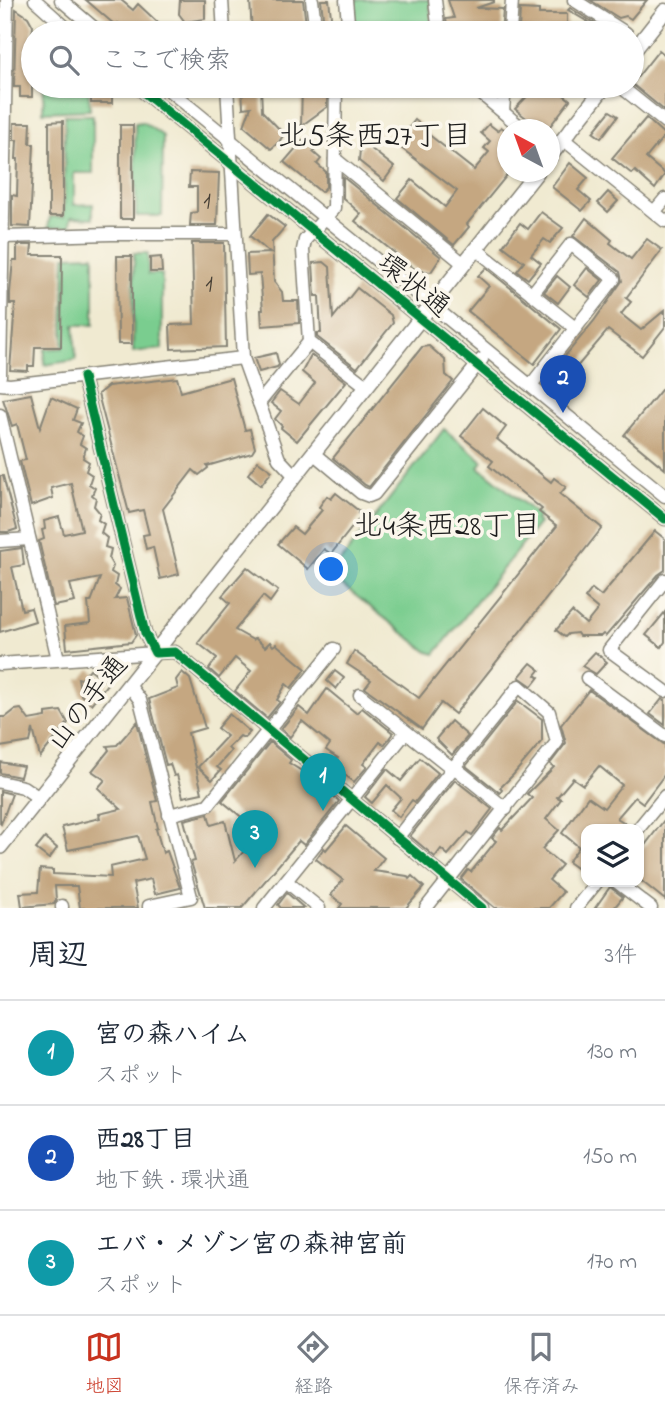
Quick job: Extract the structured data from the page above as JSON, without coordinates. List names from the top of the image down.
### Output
{
  "streets": {
    "main road": ["山の手通"],
    "street": ["環状通"]
  },
  "crossings": [
    ["環状通", "山の手通"]
  ],
  "districts": ["北5条西27丁目", "北4条西28丁目"],
  "house_numbers": ["1", "1"],
  "north": "top left",
  "page": {
    "search": "ここで検索",
    "pins": ["2", "1", "3"],
    "heading": ["周辺", "3件"],
    "list": [
      {
        "mark": "1",
        "name": "宮の森ハイム",
        "note": "スポット",
        "value": "130 m"
      },
      {
        "mark": "2",
        "name": "西28丁目",
        "note": "地下鉄 · 環状通",
        "value": "150 m"
      },
      {
        "mark": "3",
        "name": "エバ・メゾン宮の森神宮前",
        "note": "スポット",
        "value": "170 m"
      }
    ],
    "nav": ["地図", "経路", "保存済み"]
  }
}
